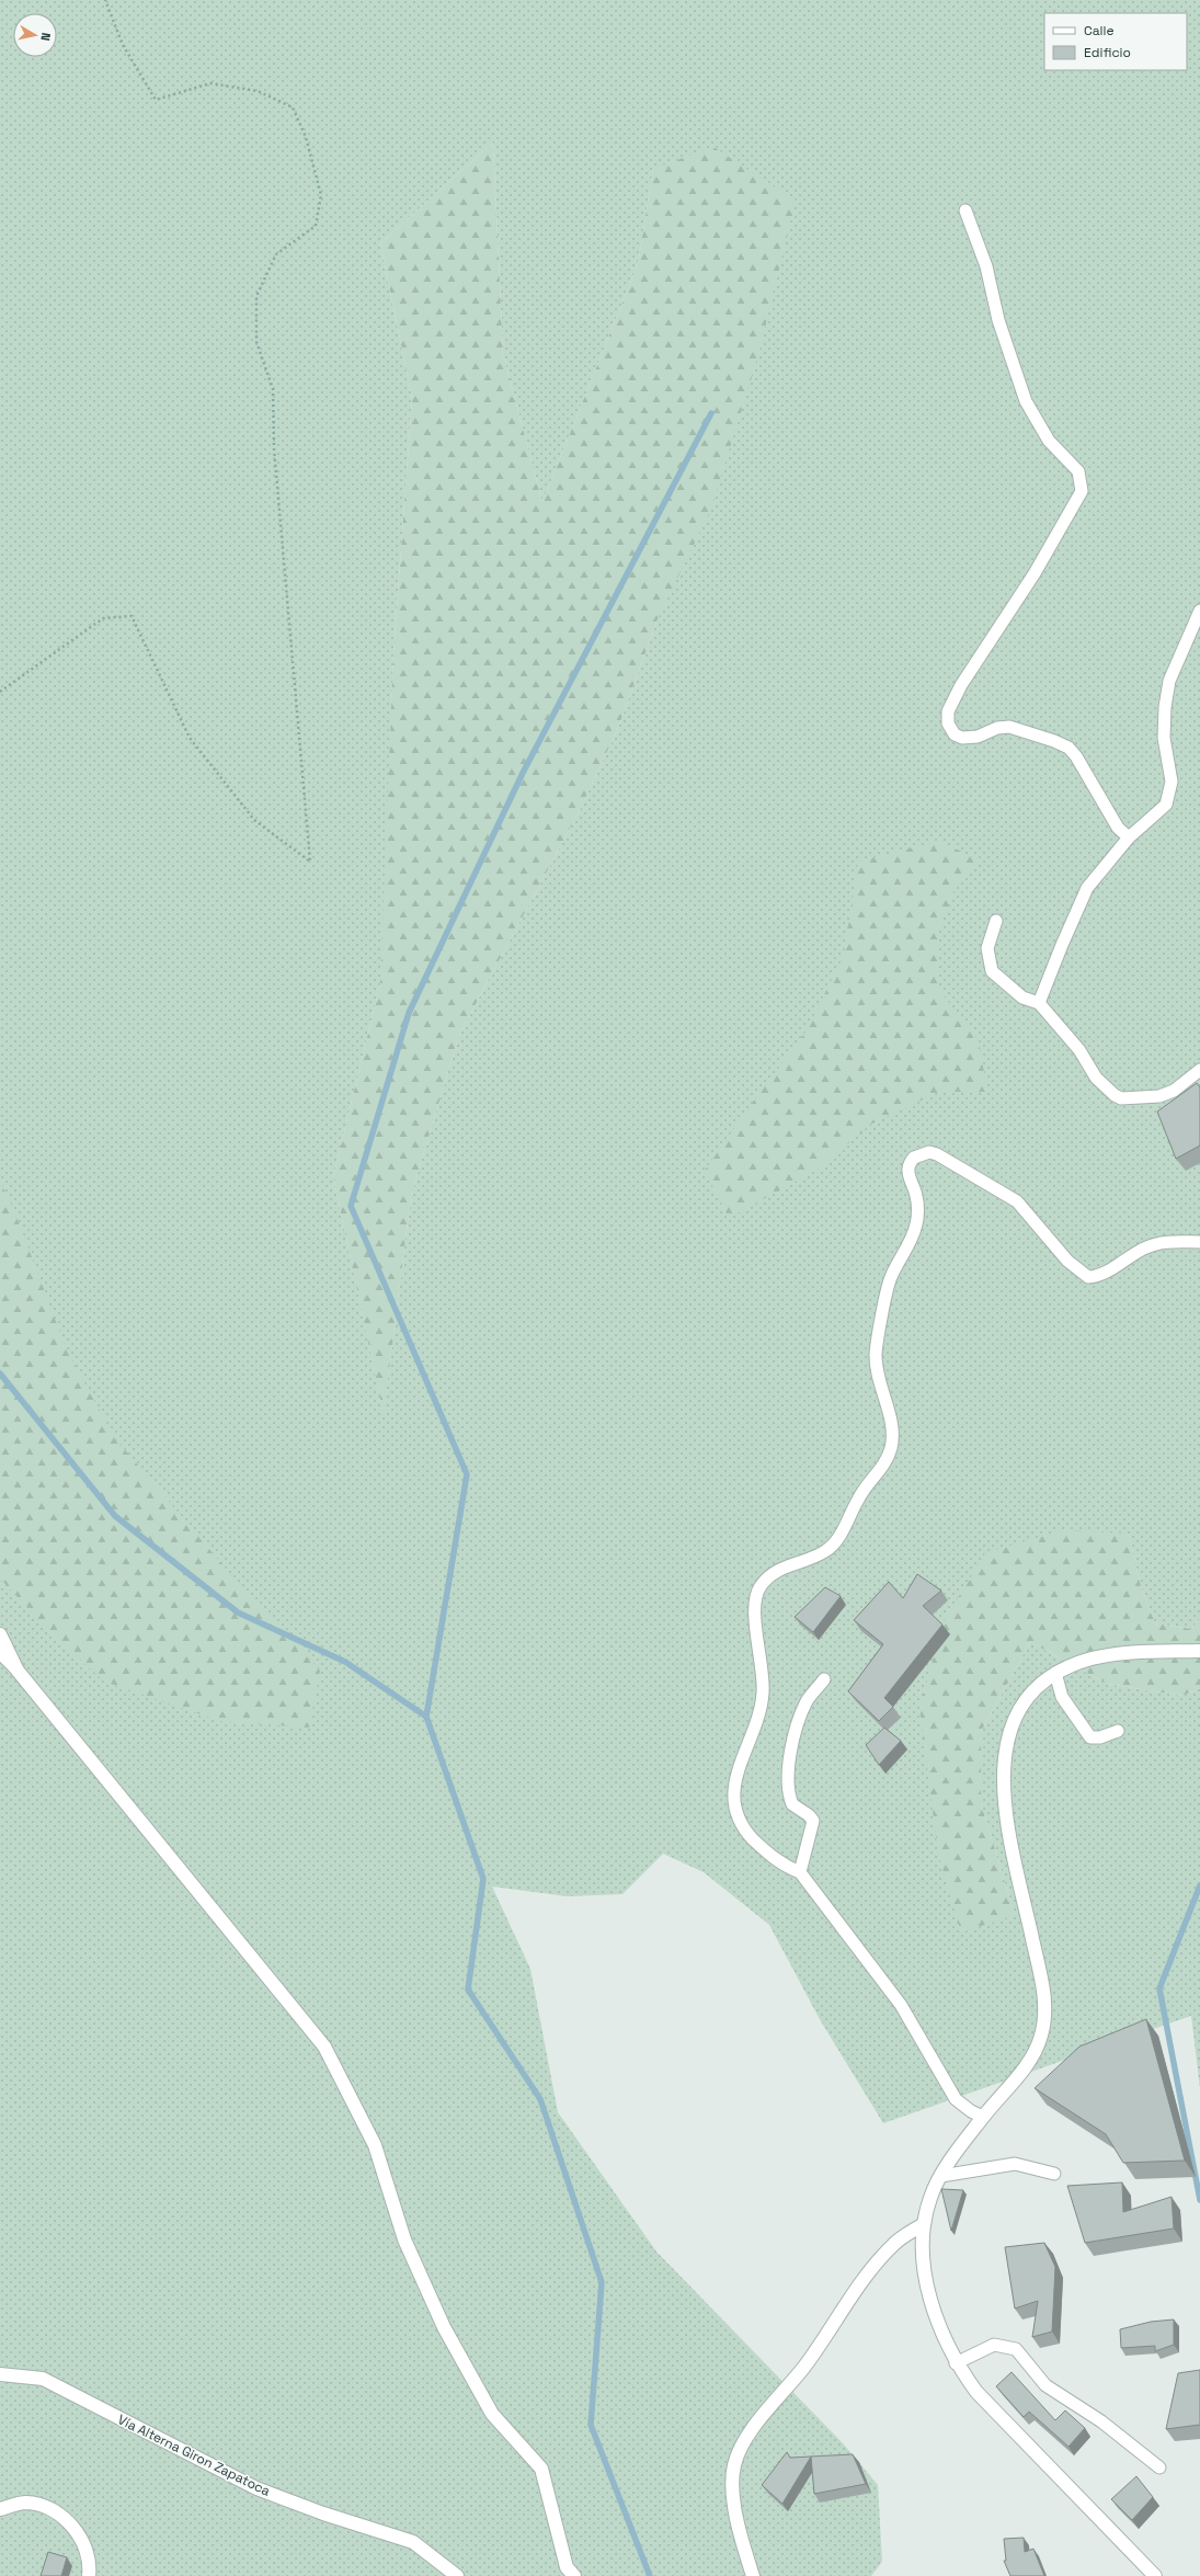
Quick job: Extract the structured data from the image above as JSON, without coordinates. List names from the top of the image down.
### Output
{
  "streets": {
    "street": ["Vía Alterna Giron Zapatoca"]
  },
  "legend": ["Calle", "Edificio"],
  "north": "right"
}
